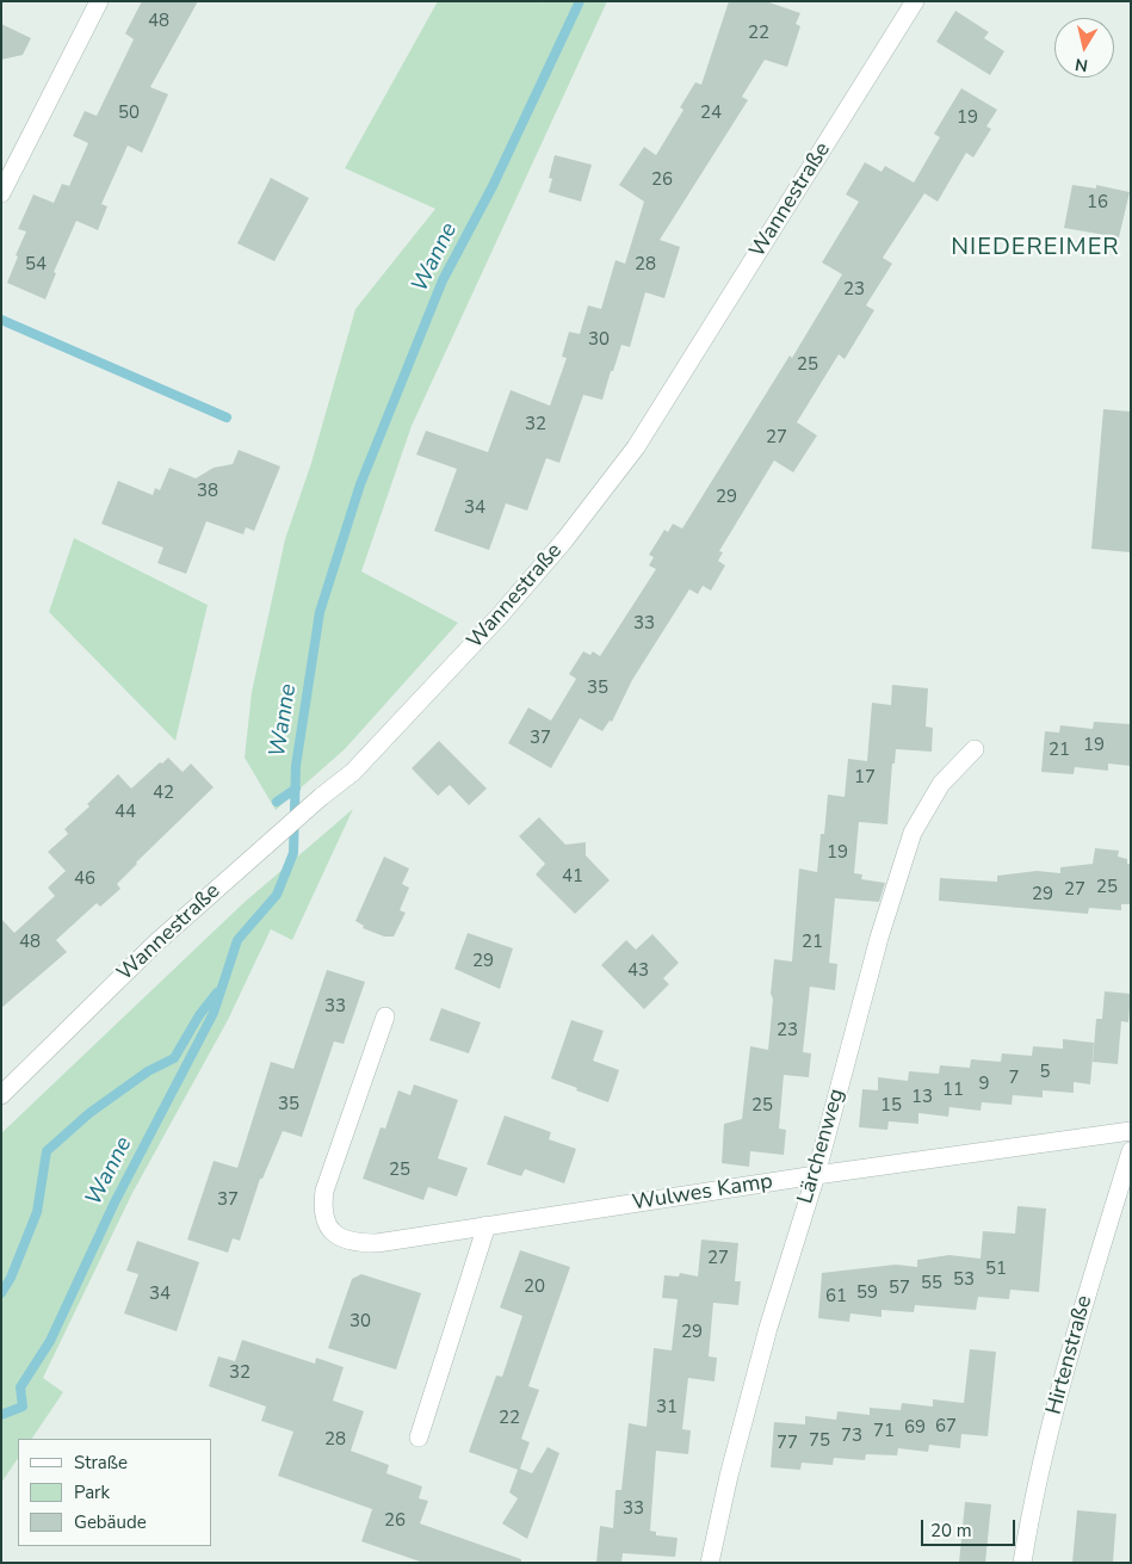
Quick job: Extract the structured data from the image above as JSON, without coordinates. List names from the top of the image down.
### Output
{
  "streets": {
    "street": [
      "Wannestraße",
      "Lärchenweg",
      "Wulwes Kamp",
      "Hirtenstraße"
    ]
  },
  "crossings": [
    ["Lärchenweg", "Wulwes Kamp"]
  ],
  "districts": ["NIEDEREIMER"],
  "water": ["Wanne"],
  "house_numbers": [
    "48",
    "22",
    "50",
    "24",
    "19",
    "26",
    "16",
    "54",
    "28",
    "23",
    "30",
    "25",
    "32",
    "27",
    "38",
    "29",
    "34",
    "33",
    "35",
    "37",
    "19",
    "21",
    "17",
    "42",
    "44",
    "19",
    "41",
    "46",
    "25",
    "27",
    "29",
    "48",
    "21",
    "29",
    "43",
    "33",
    "23",
    "5",
    "7",
    "9",
    "11",
    "13",
    "35",
    "25",
    "15",
    "25",
    "37",
    "27",
    "51",
    "53",
    "55",
    "20",
    "57",
    "59",
    "34",
    "61",
    "30",
    "29",
    "32",
    "31",
    "22",
    "67",
    "69",
    "71",
    "73",
    "28",
    "75",
    "77",
    "33",
    "26"
  ],
  "legend": ["Straße", "Park", "Gebäude"],
  "scale_bar": "20 m",
  "north": "bottom"
}
